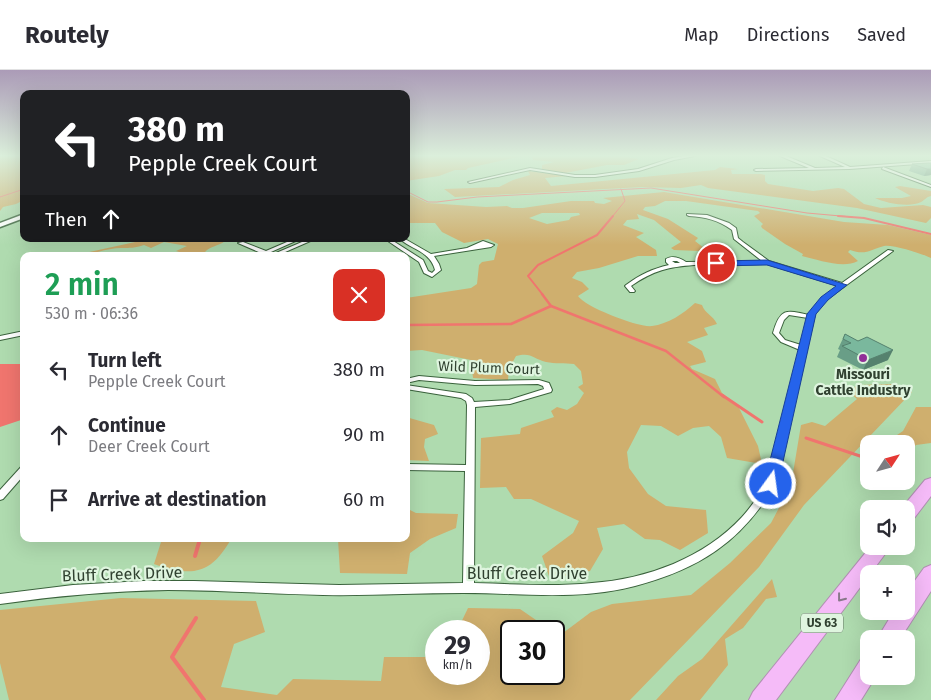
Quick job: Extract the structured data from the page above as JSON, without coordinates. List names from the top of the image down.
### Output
{
  "streets": {
    "highway": ["US 63"],
    "street": ["Wild Plum Court", "Bluff Creek Drive"]
  },
  "places": ["Missouri Cattle Industry"],
  "north": "top right",
  "page": {
    "header": "Routely",
    "nav": ["Map", "Directions", "Saved"],
    "turn": ["380 m", "Pepple Creek Court"],
    "then": "Then",
    "heading": ["2 min", "530 m · 06:36"],
    "list": [
      {
        "name": "Turn left",
        "note": "Pepple Creek Court",
        "value": "380 m"
      },
      {
        "name": "Continue",
        "note": "Deer Creek Court",
        "value": "90 m"
      },
      {
        "name": "Arrive at destination",
        "value": "60 m"
      }
    ],
    "map_buttons": ["+", "−"],
    "speed": "29 km/h",
    "limit": "30"
  }
}
